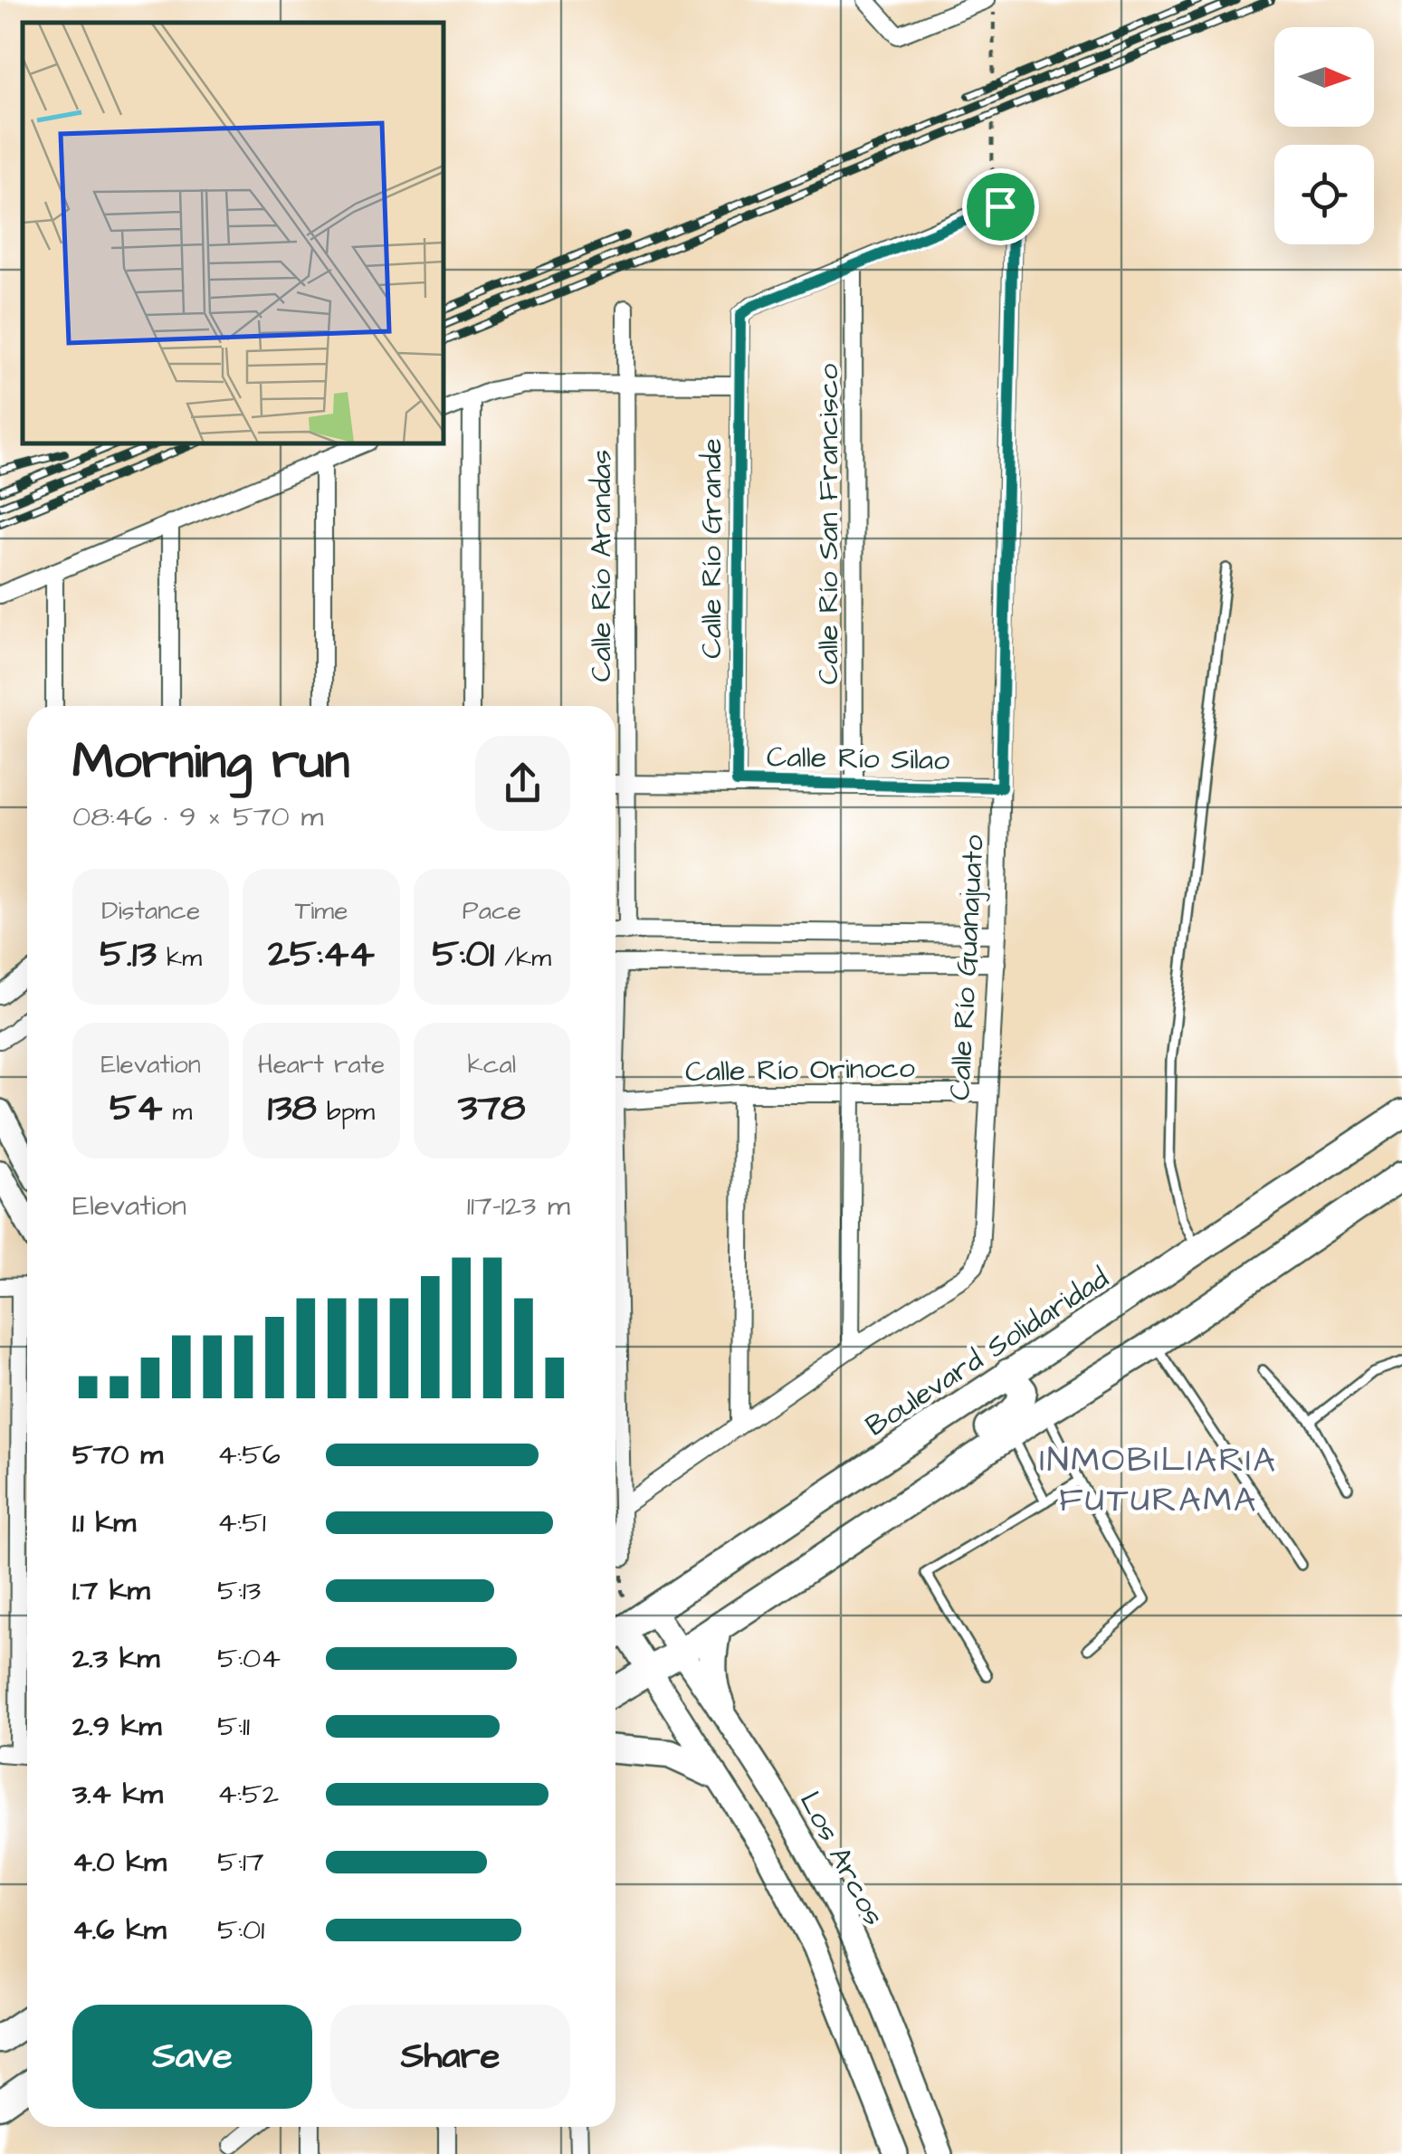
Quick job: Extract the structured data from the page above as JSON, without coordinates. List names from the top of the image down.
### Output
{
  "streets": {
    "highway": ["Boulevard Solidaridad"],
    "main road": ["Los Arcos"],
    "street": [
      "Calle Río San Francisco",
      "Calle Río Grande",
      "Calle Río Arandas",
      "Calle Río Silao",
      "Calle Río Guanajuato",
      "Calle Río Orinoco"
    ]
  },
  "crossings": [
    ["Calle Río San Francisco", "Calle Río Grande"],
    ["Calle Río San Francisco", "Calle Río Silao"],
    ["Calle Río Grande", "Calle Río Silao"],
    ["Calle Río Arandas", "Calle Río Silao"],
    ["Calle Río Silao", "Calle Río Guanajuato"],
    ["Calle Río Guanajuato", "Calle Río Orinoco"],
    ["Boulevard Solidaridad", "Los Arcos"]
  ],
  "districts": ["INMOBILIARIA FUTURAMA"],
  "north": "right",
  "page": {
    "heading": ["Morning run", "08:46 · 9 × 570 m"],
    "stats": [
      ["Distance", "5.13 km"],
      ["Time", "25:44"],
      ["Pace", "5:01 /km"],
      ["Elevation", "54 m"],
      ["Heart rate", "138 bpm"],
      ["kcal", "378"]
    ],
    "chart": ["Elevation", "117–123 m"],
    "list": [
      {
        "name": "570 m",
        "note": "4:56"
      },
      {
        "name": "1.1 km",
        "note": "4:51"
      },
      {
        "name": "1.7 km",
        "note": "5:13"
      },
      {
        "name": "2.3 km",
        "note": "5:04"
      },
      {
        "name": "2.9 km",
        "note": "5:11"
      },
      {
        "name": "3.4 km",
        "note": "4:52"
      },
      {
        "name": "4.0 km",
        "note": "5:17"
      },
      {
        "name": "4.6 km",
        "note": "5:01"
      }
    ],
    "buttons": ["Save", "Share"]
  }
}
